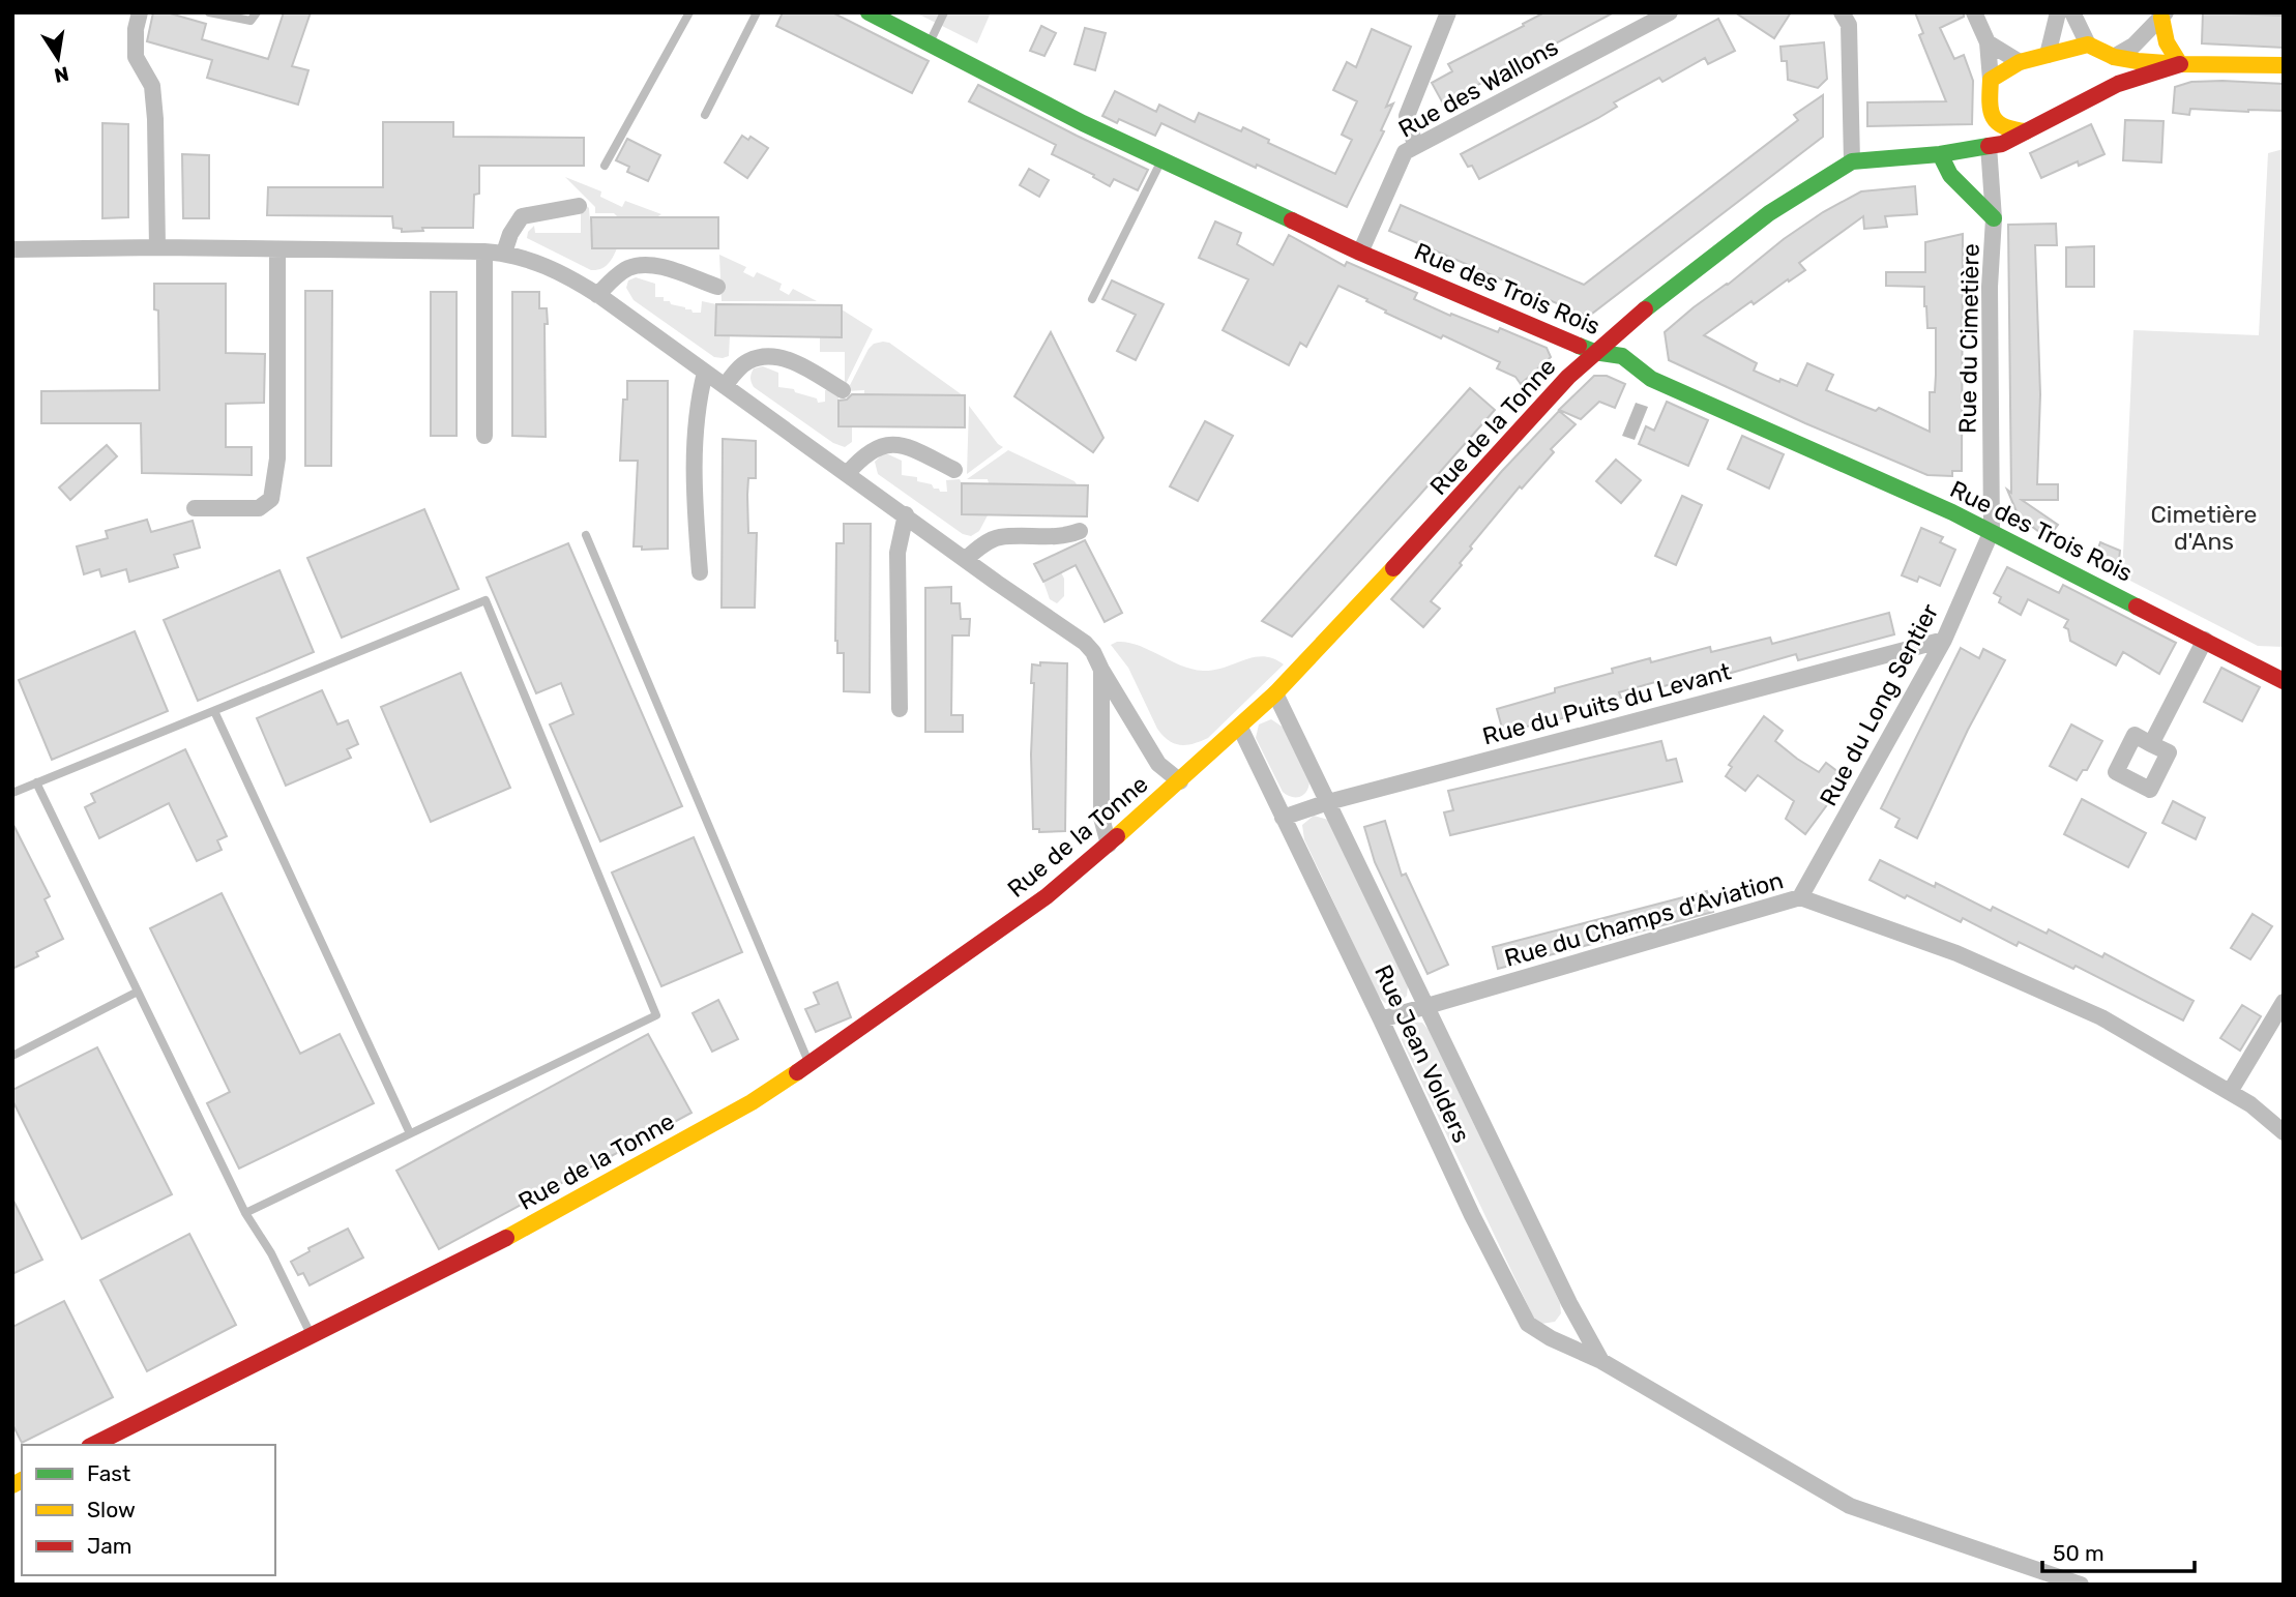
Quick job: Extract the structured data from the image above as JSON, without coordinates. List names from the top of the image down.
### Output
{
  "streets": {
    "street": [
      "Rue des Wallons",
      "Rue des Trois Rois",
      "Rue du Cimetière",
      "Rue de la Tonne",
      "Rue du Puits du Levant",
      "Rue du Long Sentier",
      "Rue du Champs d'Aviation",
      "Rue Jean Volders"
    ]
  },
  "crossings": [
    ["Rue des Wallons", "Rue des Trois Rois"],
    ["Rue des Trois Rois", "Rue du Cimetière"],
    ["Rue des Trois Rois", "Rue de la Tonne"],
    ["Rue des Trois Rois", "Rue du Long Sentier"],
    ["Rue du Cimetière", "Rue de la Tonne"],
    ["Rue du Cimetière", "Rue du Long Sentier"],
    ["Rue de la Tonne", "Rue Jean Volders"],
    ["Rue du Puits du Levant", "Rue du Long Sentier"],
    ["Rue du Puits du Levant", "Rue Jean Volders"],
    ["Rue du Long Sentier", "Rue du Champs d'Aviation"],
    ["Rue du Champs d'Aviation", "Rue Jean Volders"]
  ],
  "parks": ["Cimetière d'Ans"],
  "legend": ["Fast", "Slow", "Jam"],
  "scale_bar": "50 m",
  "north": "bottom"
}
